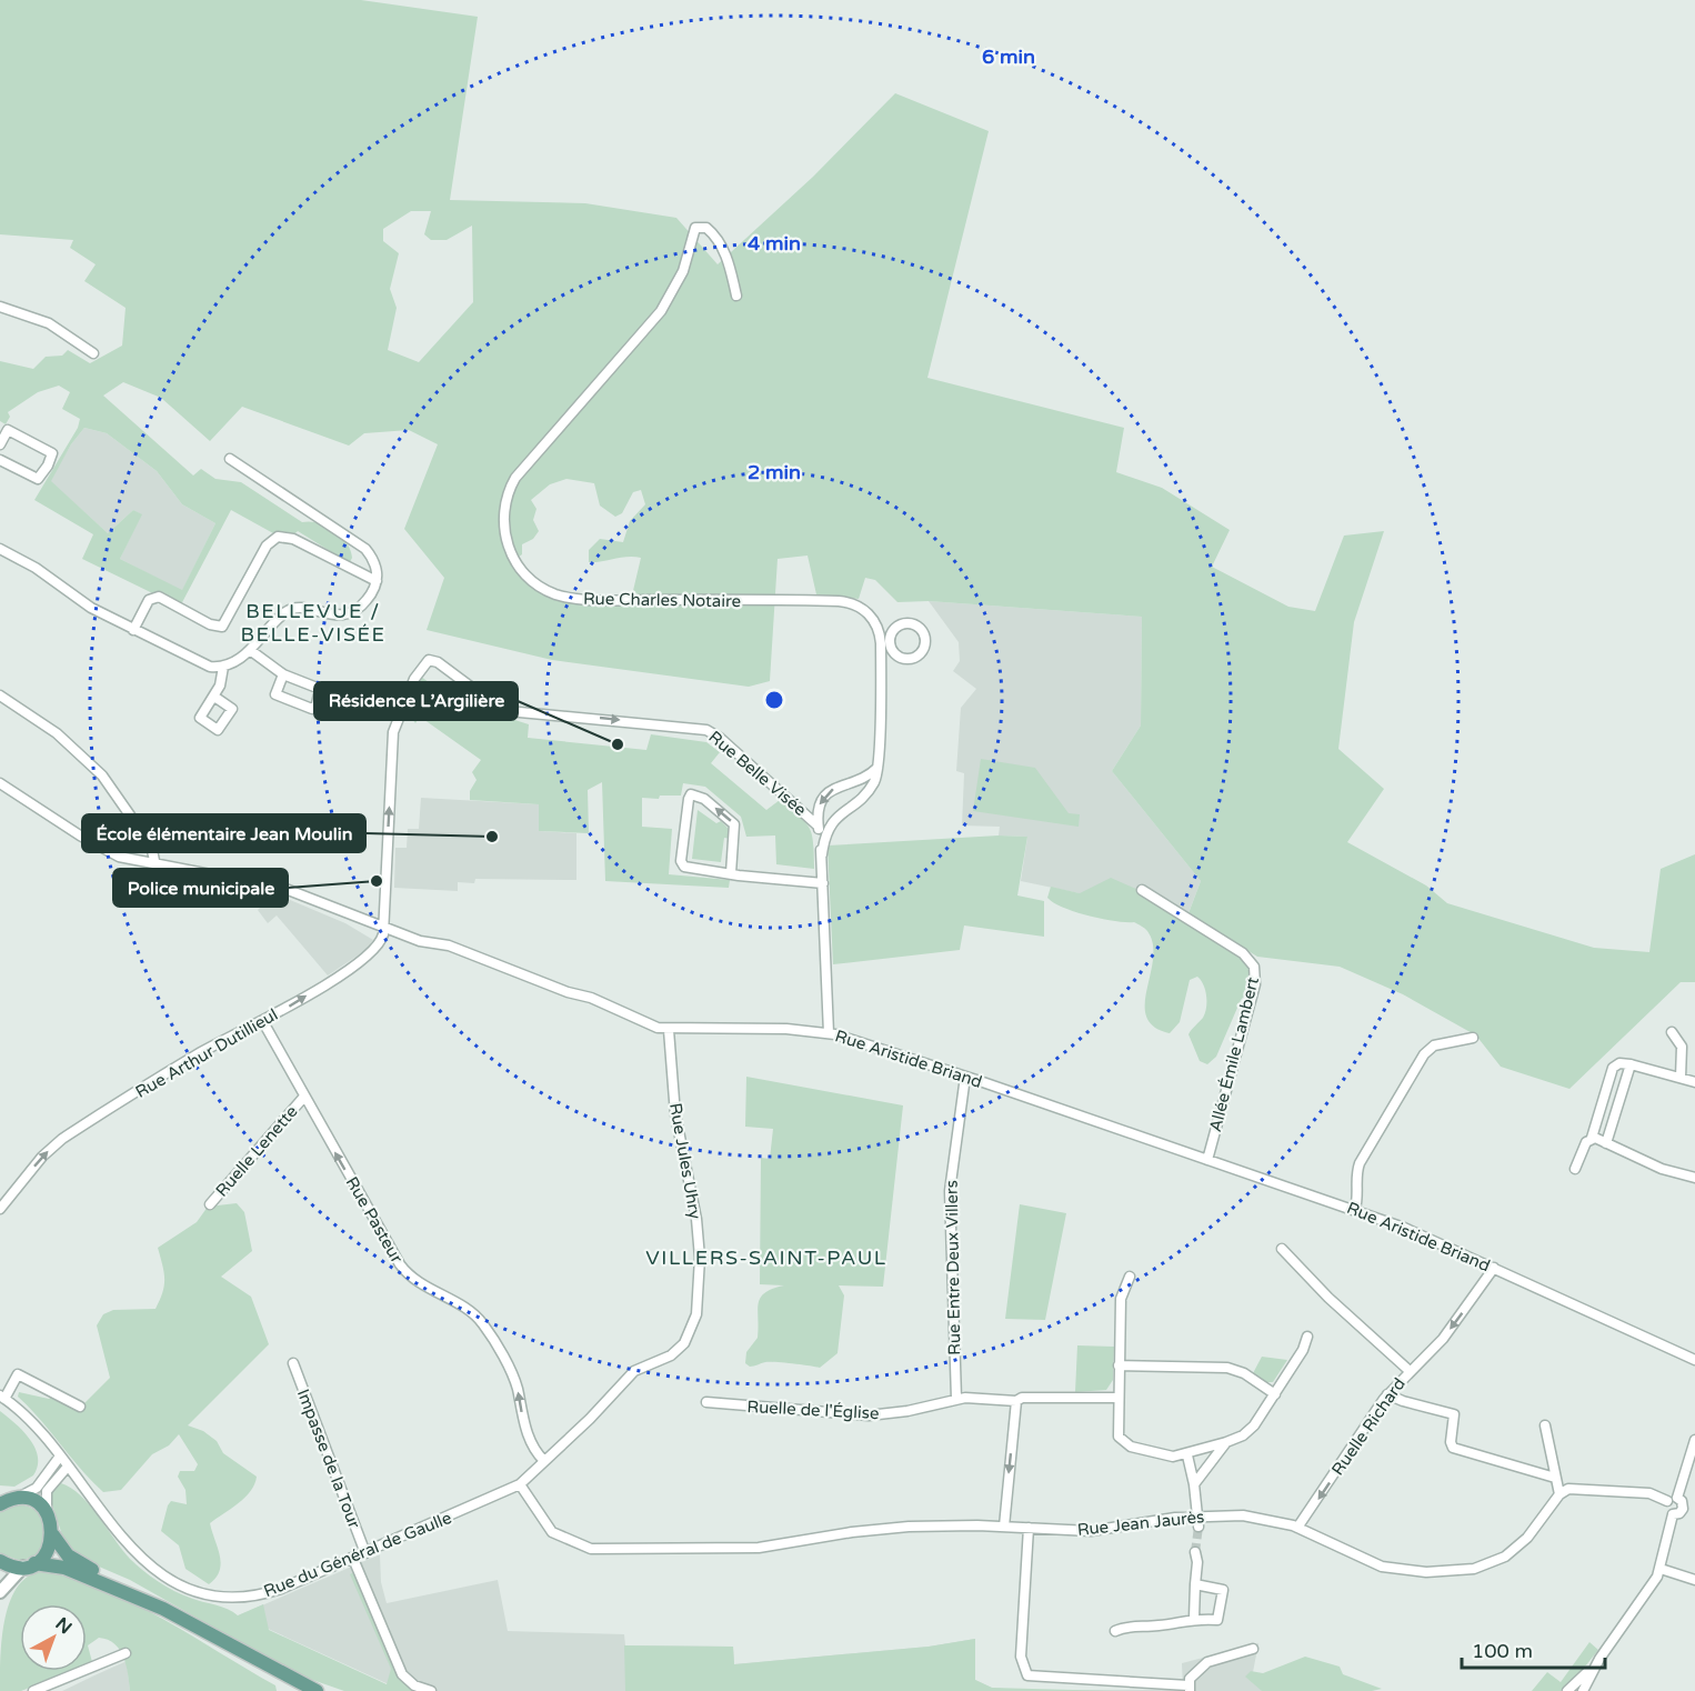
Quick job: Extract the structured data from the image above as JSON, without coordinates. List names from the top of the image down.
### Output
{
  "streets": {
    "street": [
      "Rue Charles Notaire",
      "Rue Belle Visée",
      "Rue Arthur Dutillieul",
      "Allée Émile Lambert",
      "Rue Aristide Briand",
      "Ruelle Lenette",
      "Rue Jules Uhry",
      "Rue Pasteur",
      "Rue Entre Deux Villers",
      "Ruelle de l'Église",
      "Ruelle Richard",
      "Impasse de la Tour",
      "Rue Jean Jaurès",
      "Rue du Général de Gaulle"
    ]
  },
  "crossings": [
    ["Rue Charles Notaire", "Rue Belle Visée"],
    ["Rue Charles Notaire", "Rue Aristide Briand"],
    ["Rue Belle Visée", "Rue Arthur Dutillieul"],
    ["Rue Belle Visée", "Rue Aristide Briand"],
    ["Rue Arthur Dutillieul", "Rue Aristide Briand"],
    ["Rue Arthur Dutillieul", "Rue Pasteur"],
    ["Allée Émile Lambert", "Rue Aristide Briand"],
    ["Rue Aristide Briand", "Rue Jules Uhry"],
    ["Rue Aristide Briand", "Rue Entre Deux Villers"],
    ["Rue Aristide Briand", "Ruelle Richard"],
    ["Ruelle Lenette", "Rue Pasteur"],
    ["Rue Jules Uhry", "Rue Pasteur"],
    ["Rue Jules Uhry", "Rue du Général de Gaulle"],
    ["Rue Pasteur", "Rue du Général de Gaulle"],
    ["Rue Entre Deux Villers", "Ruelle de l'Église"],
    ["Ruelle Richard", "Rue Jean Jaurès"],
    ["Impasse de la Tour", "Rue du Général de Gaulle"],
    ["Rue Jean Jaurès", "Rue du Général de Gaulle"]
  ],
  "one_way": ["Rue Arthur Dutillieul", "Rue Pasteur", "Ruelle Richard"],
  "districts": ["BELLEVUE / BELLE-VISÉE", "VILLERS-SAINT-PAUL"],
  "places": ["Résidence L’Argilière", "École élémentaire Jean Moulin", "Police municipale"],
  "scale_bar": "100 m",
  "north": "top right",
  "rings": ["6 min", "4 min", "2 min"]
}
